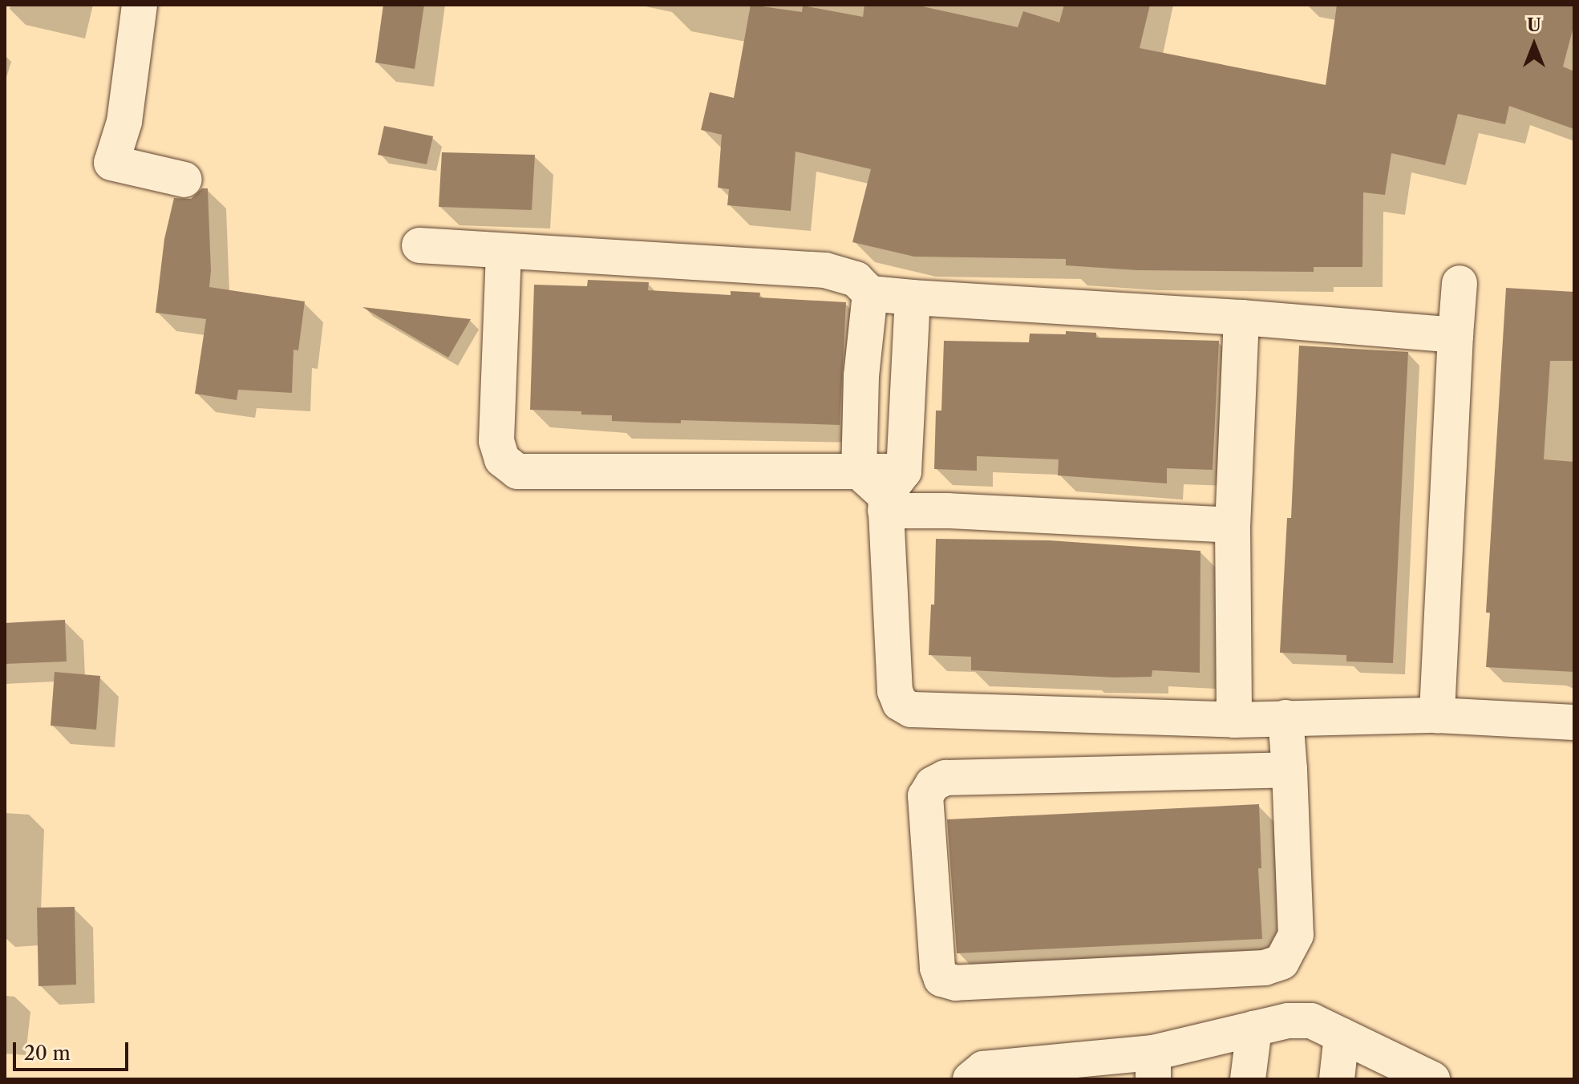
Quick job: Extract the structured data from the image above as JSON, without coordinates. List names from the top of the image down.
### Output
{
  "scale_bar": "20 m",
  "north": "top"
}
